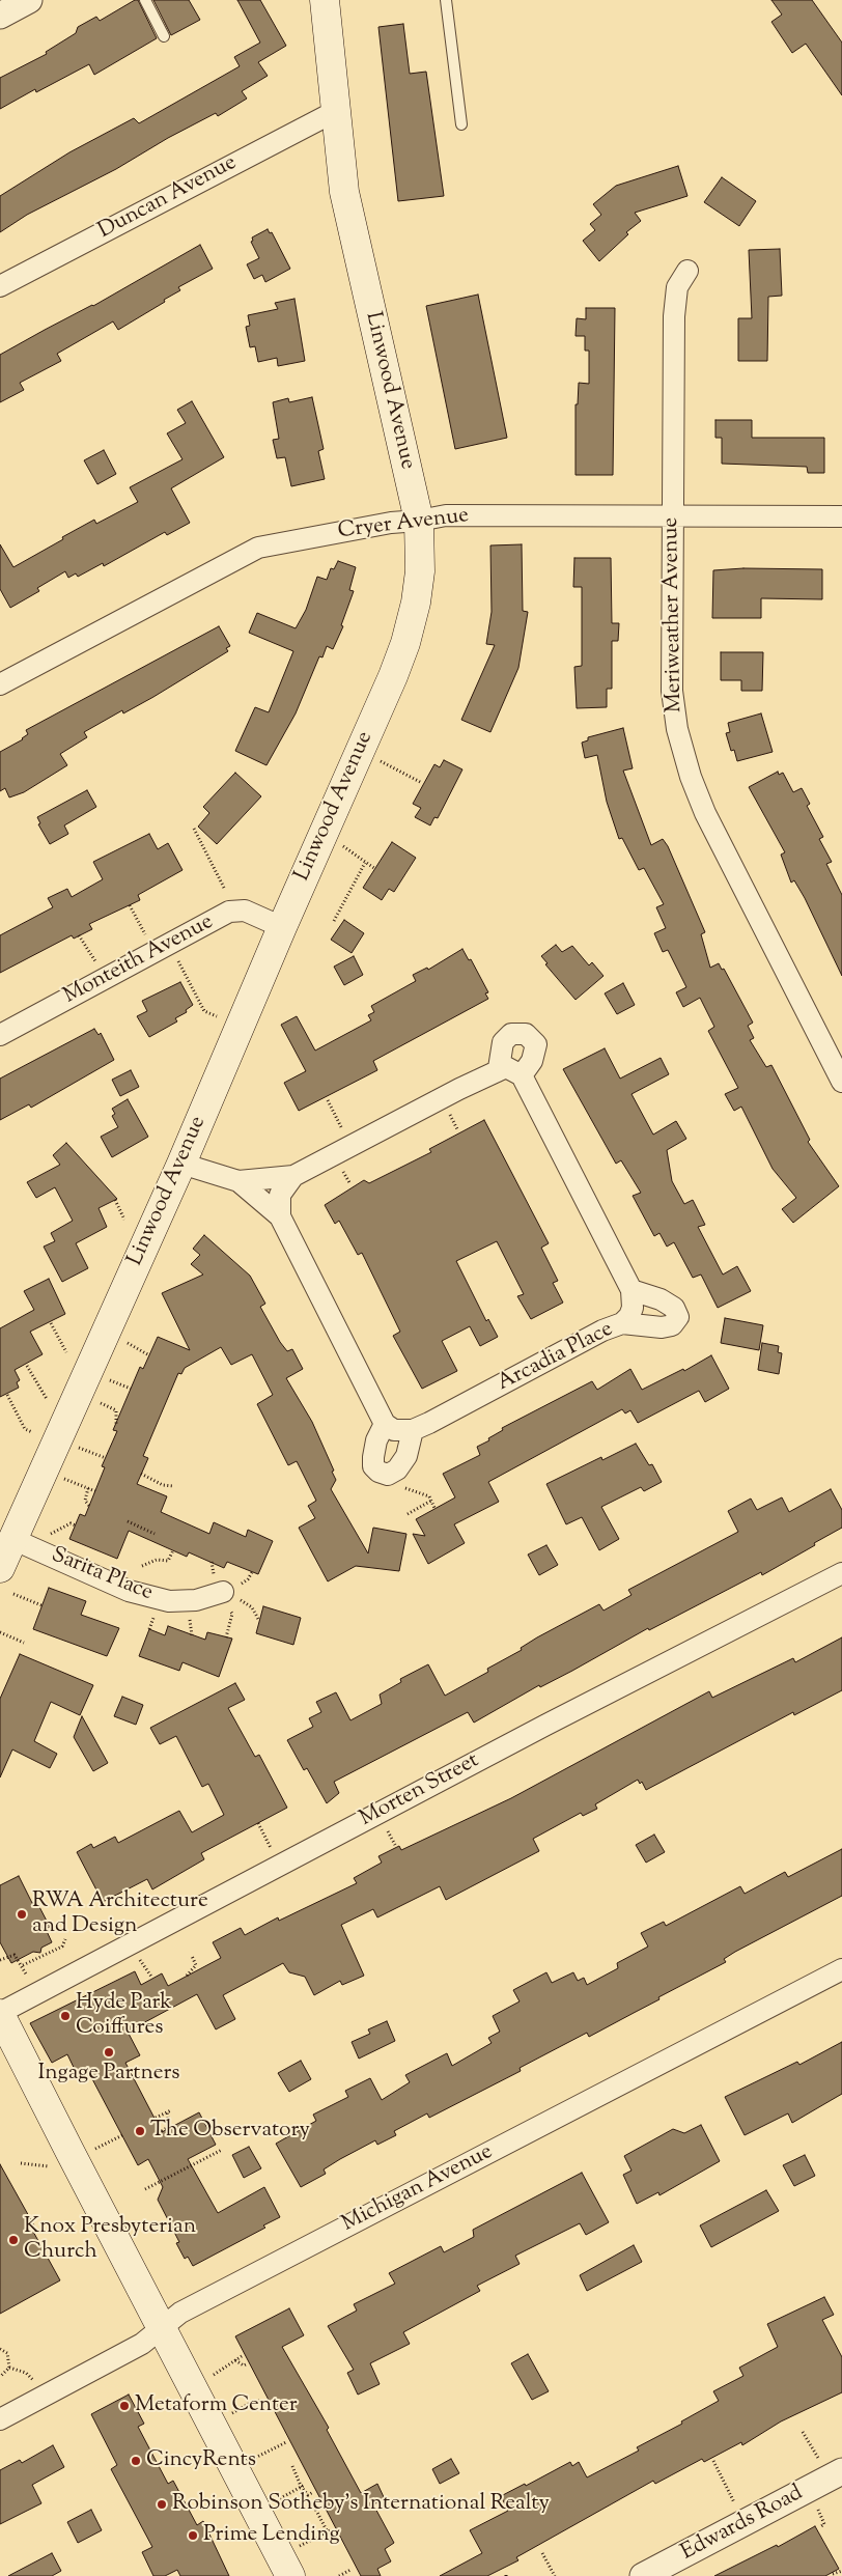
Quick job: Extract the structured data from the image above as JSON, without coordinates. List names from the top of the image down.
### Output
{
  "streets": {
    "main road": ["Linwood Avenue"],
    "street": [
      "Duncan Avenue",
      "Cryer Avenue",
      "Meriweather Avenue",
      "Monteith Avenue",
      "Arcadia Place",
      "Sarita Place",
      "Morten Street",
      "Michigan Avenue",
      "Edwards Road"
    ]
  },
  "crossings": [
    ["Duncan Avenue", "Linwood Avenue"],
    ["Linwood Avenue", "Cryer Avenue"],
    ["Linwood Avenue", "Monteith Avenue"],
    ["Linwood Avenue", "Sarita Place"],
    ["Cryer Avenue", "Meriweather Avenue"]
  ],
  "places": [
    "RWA Architecture and Design",
    "Hyde Park Coiffures",
    "Ingage Partners",
    "The Observatory",
    "Knox Presbyterian Church",
    "Metaform Center",
    "CincyRents",
    "Robinson Sotheby’s International Realty",
    "Prime Lending"
  ]
}
